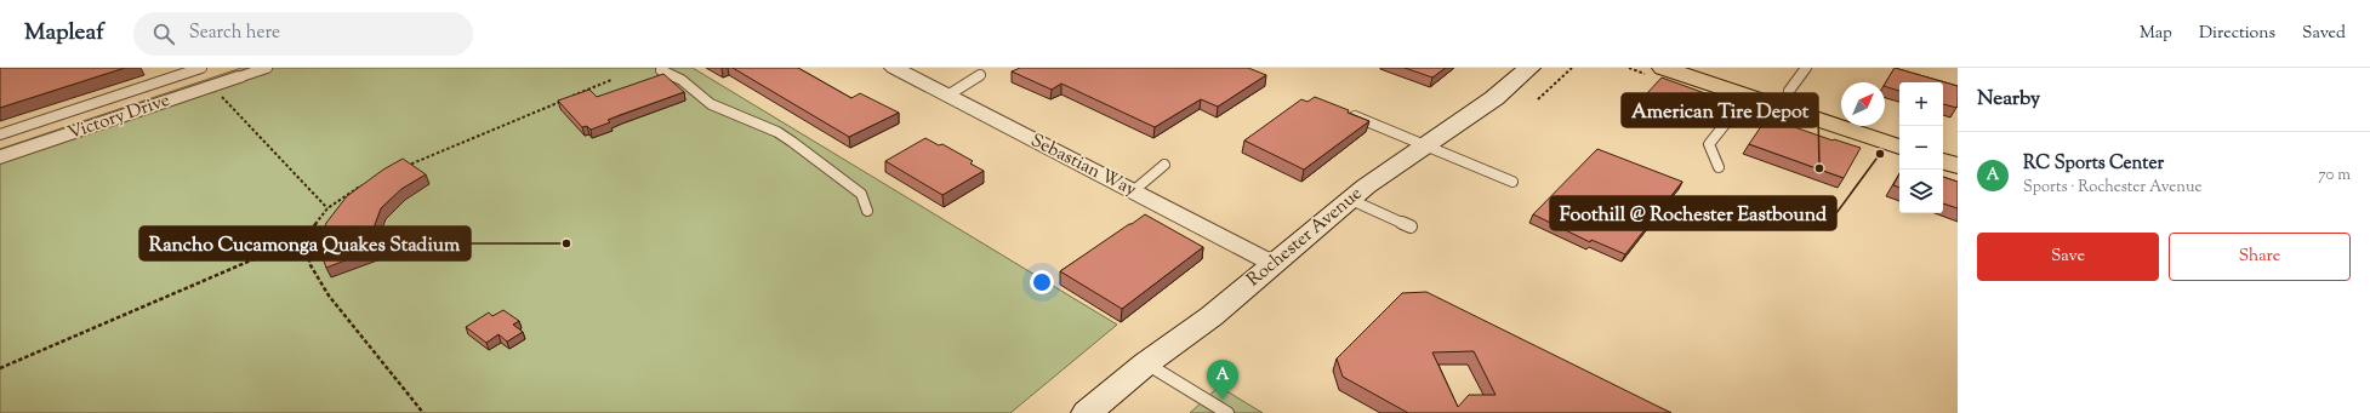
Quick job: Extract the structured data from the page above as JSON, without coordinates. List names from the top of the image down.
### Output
{
  "streets": {
    "main road": ["Rochester Avenue"],
    "street": ["Victory Drive", "Sebastian Way"]
  },
  "crossings": [
    ["Sebastian Way", "Rochester Avenue"]
  ],
  "places": ["Foothill @ Rochester Eastbound", "American Tire Depot", "Rancho Cucamonga Quakes Stadium"],
  "north": "top right",
  "page": {
    "header": "Mapleaf",
    "search": "Search here",
    "nav": ["Map", "Directions", "Saved"],
    "heading": "Nearby",
    "map_buttons": ["+", "−"],
    "list": [
      {
        "mark": "A",
        "name": "RC Sports Center",
        "note": "Sports · Rochester Avenue",
        "value": "70 m"
      }
    ],
    "buttons": ["Save", "Share"],
    "pins": "A"
  }
}
